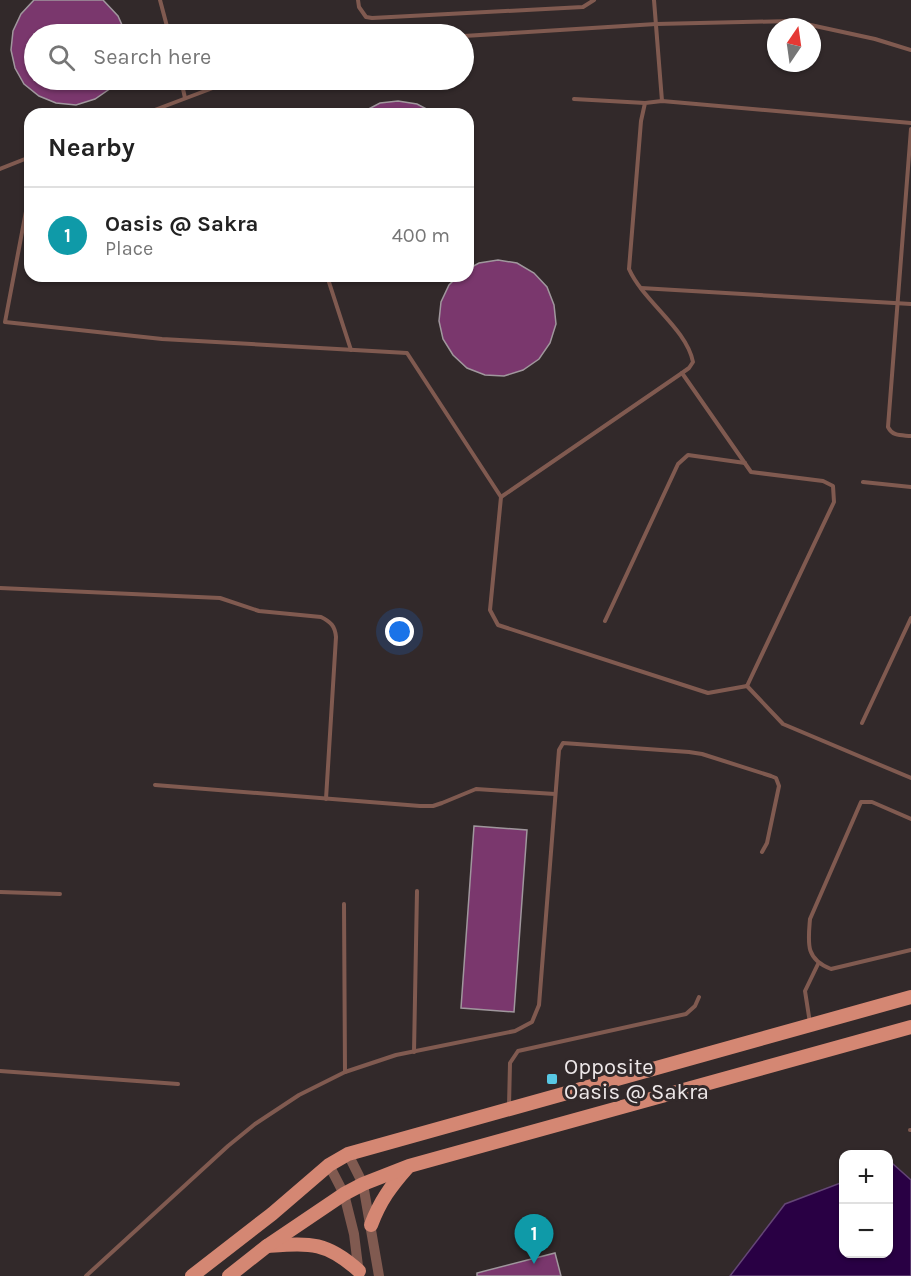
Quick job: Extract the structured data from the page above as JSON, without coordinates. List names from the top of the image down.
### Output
{
  "places": {
    "transit": ["Opposite Oasis @ Sakra"]
  },
  "north": "top",
  "page": {
    "search": "Search here",
    "heading": "Nearby",
    "list": [
      {
        "mark": "1",
        "name": "Oasis @ Sakra",
        "note": "Place",
        "value": "400 m"
      }
    ],
    "map_buttons": ["+", "−"],
    "pins": "1"
  }
}
